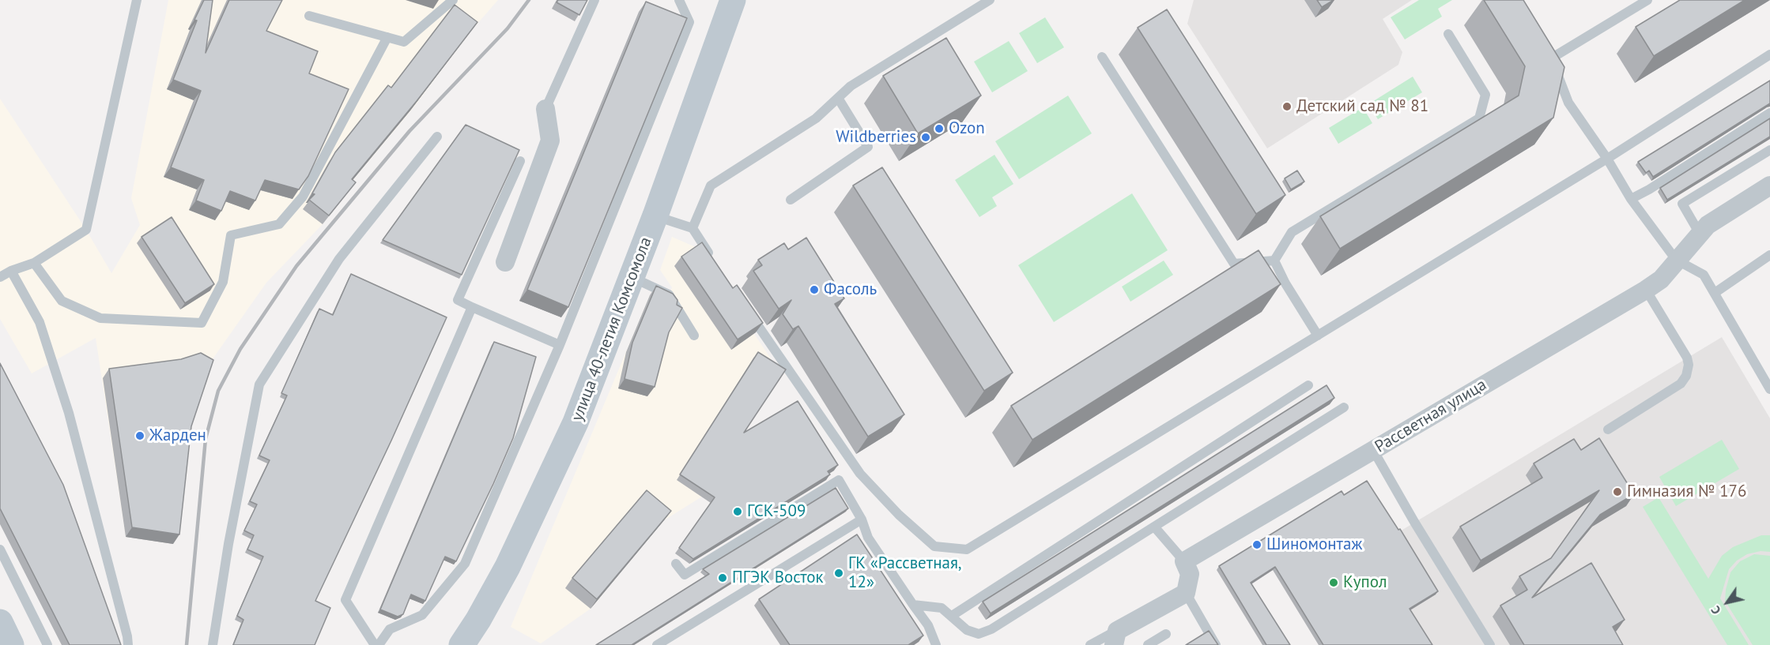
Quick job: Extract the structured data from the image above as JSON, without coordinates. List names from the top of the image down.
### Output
{
  "streets": {
    "main road": ["улица 40-летия Комсомола"],
    "street": ["Рассветная улица"]
  },
  "places": [
    "Детский сад № 81",
    "Ozon",
    "Wildberries",
    "Фасоль",
    "Жарден",
    "Гимназия № 176",
    "ГСК-509",
    "Шиномонтаж",
    "ГК «Рассветная, 12»",
    "ПГЭК Восток",
    "Купол"
  ],
  "north": "bottom left"
}
